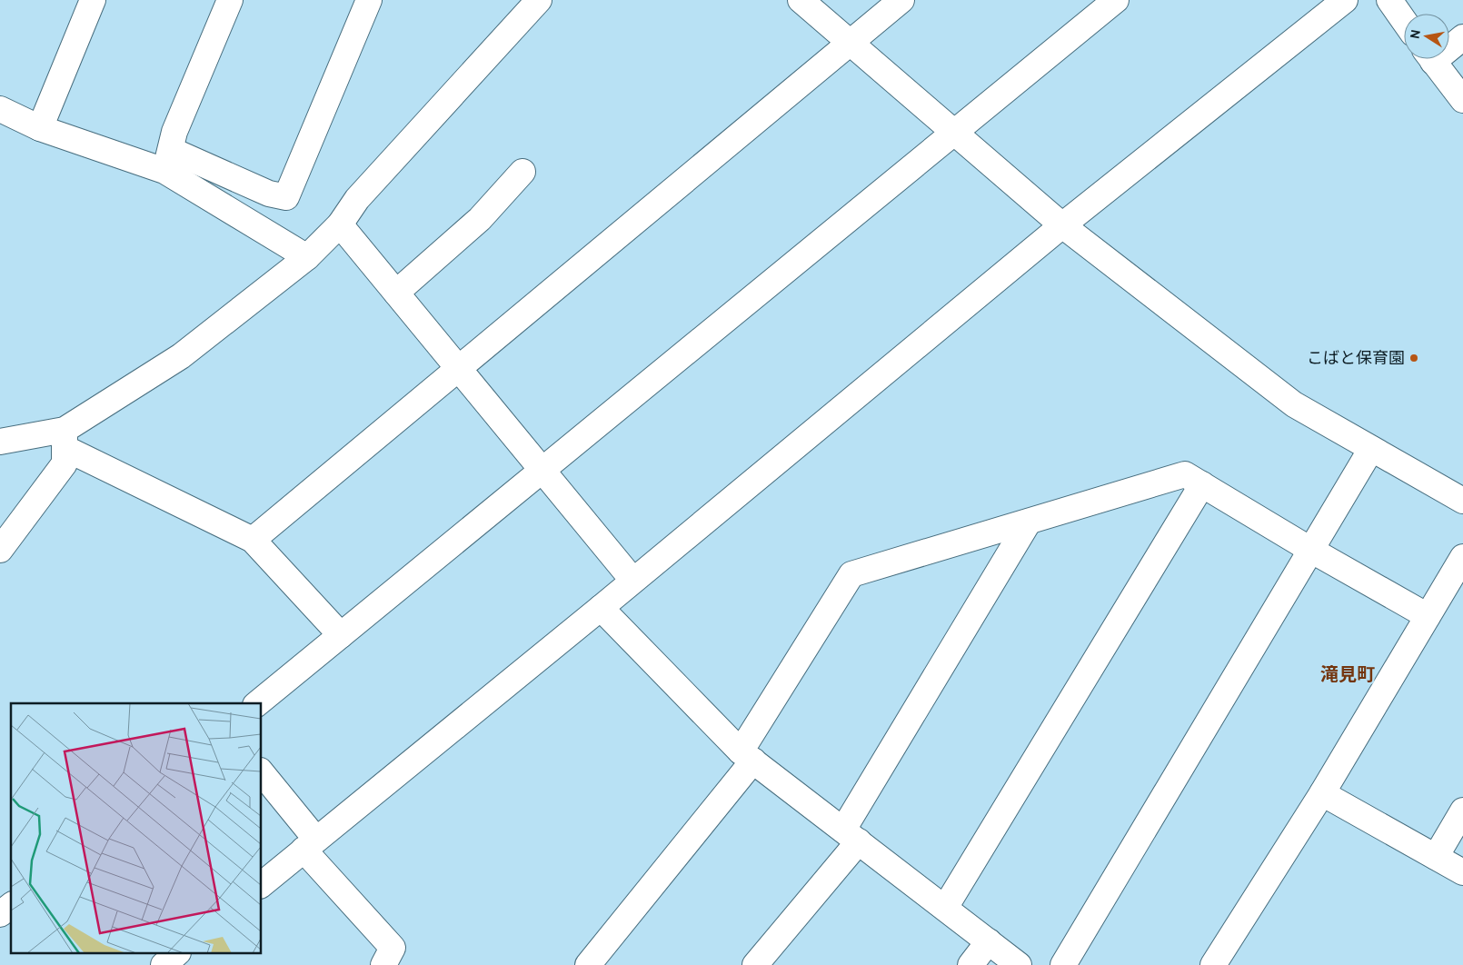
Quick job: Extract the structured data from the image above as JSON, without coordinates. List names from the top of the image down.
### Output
{
  "districts": ["滝見町"],
  "places": ["こばと保育園"],
  "north": "left"
}
